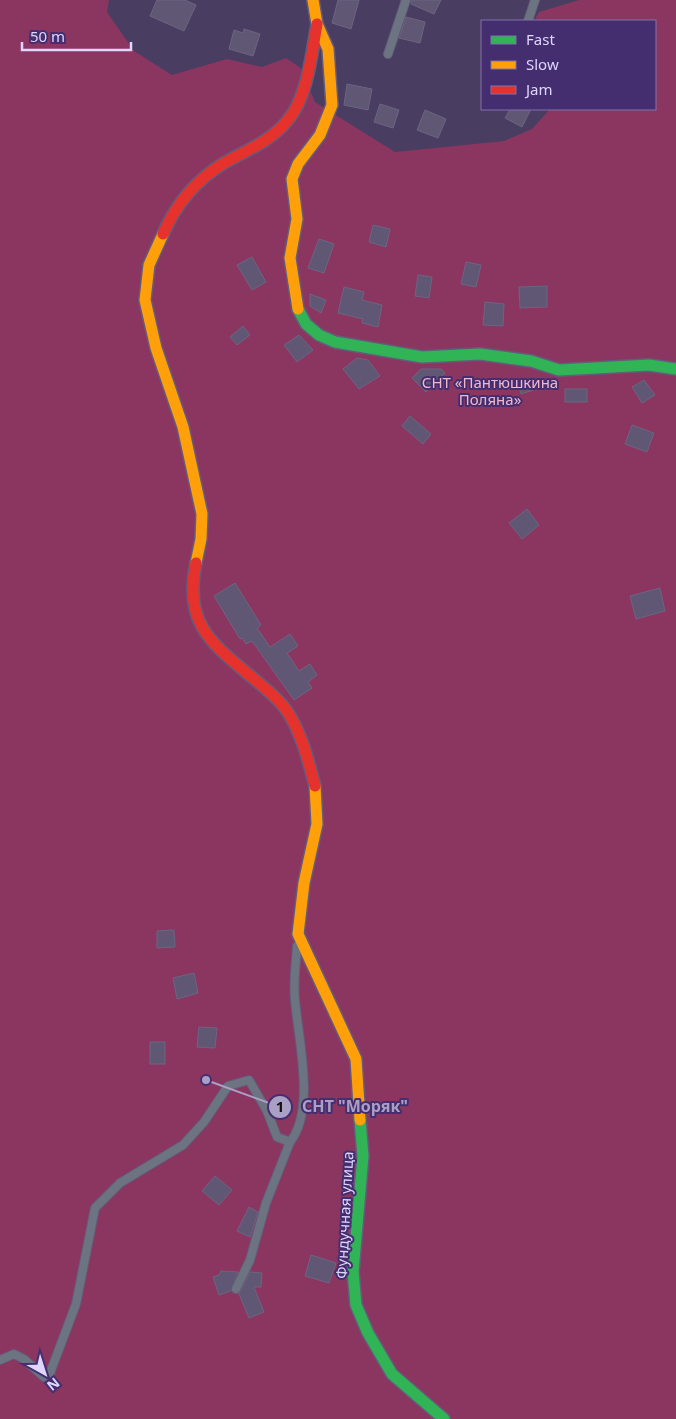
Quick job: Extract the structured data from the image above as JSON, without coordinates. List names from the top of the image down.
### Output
{
  "streets": {
    "street": ["Фундучная улица"]
  },
  "parks": ["СНТ «Пантюшкина Поляна»"],
  "places": ["СНТ \"Моряк\""],
  "legend": ["Fast", "Slow", "Jam"],
  "scale_bar": "50 m",
  "north": "bottom right"
}
